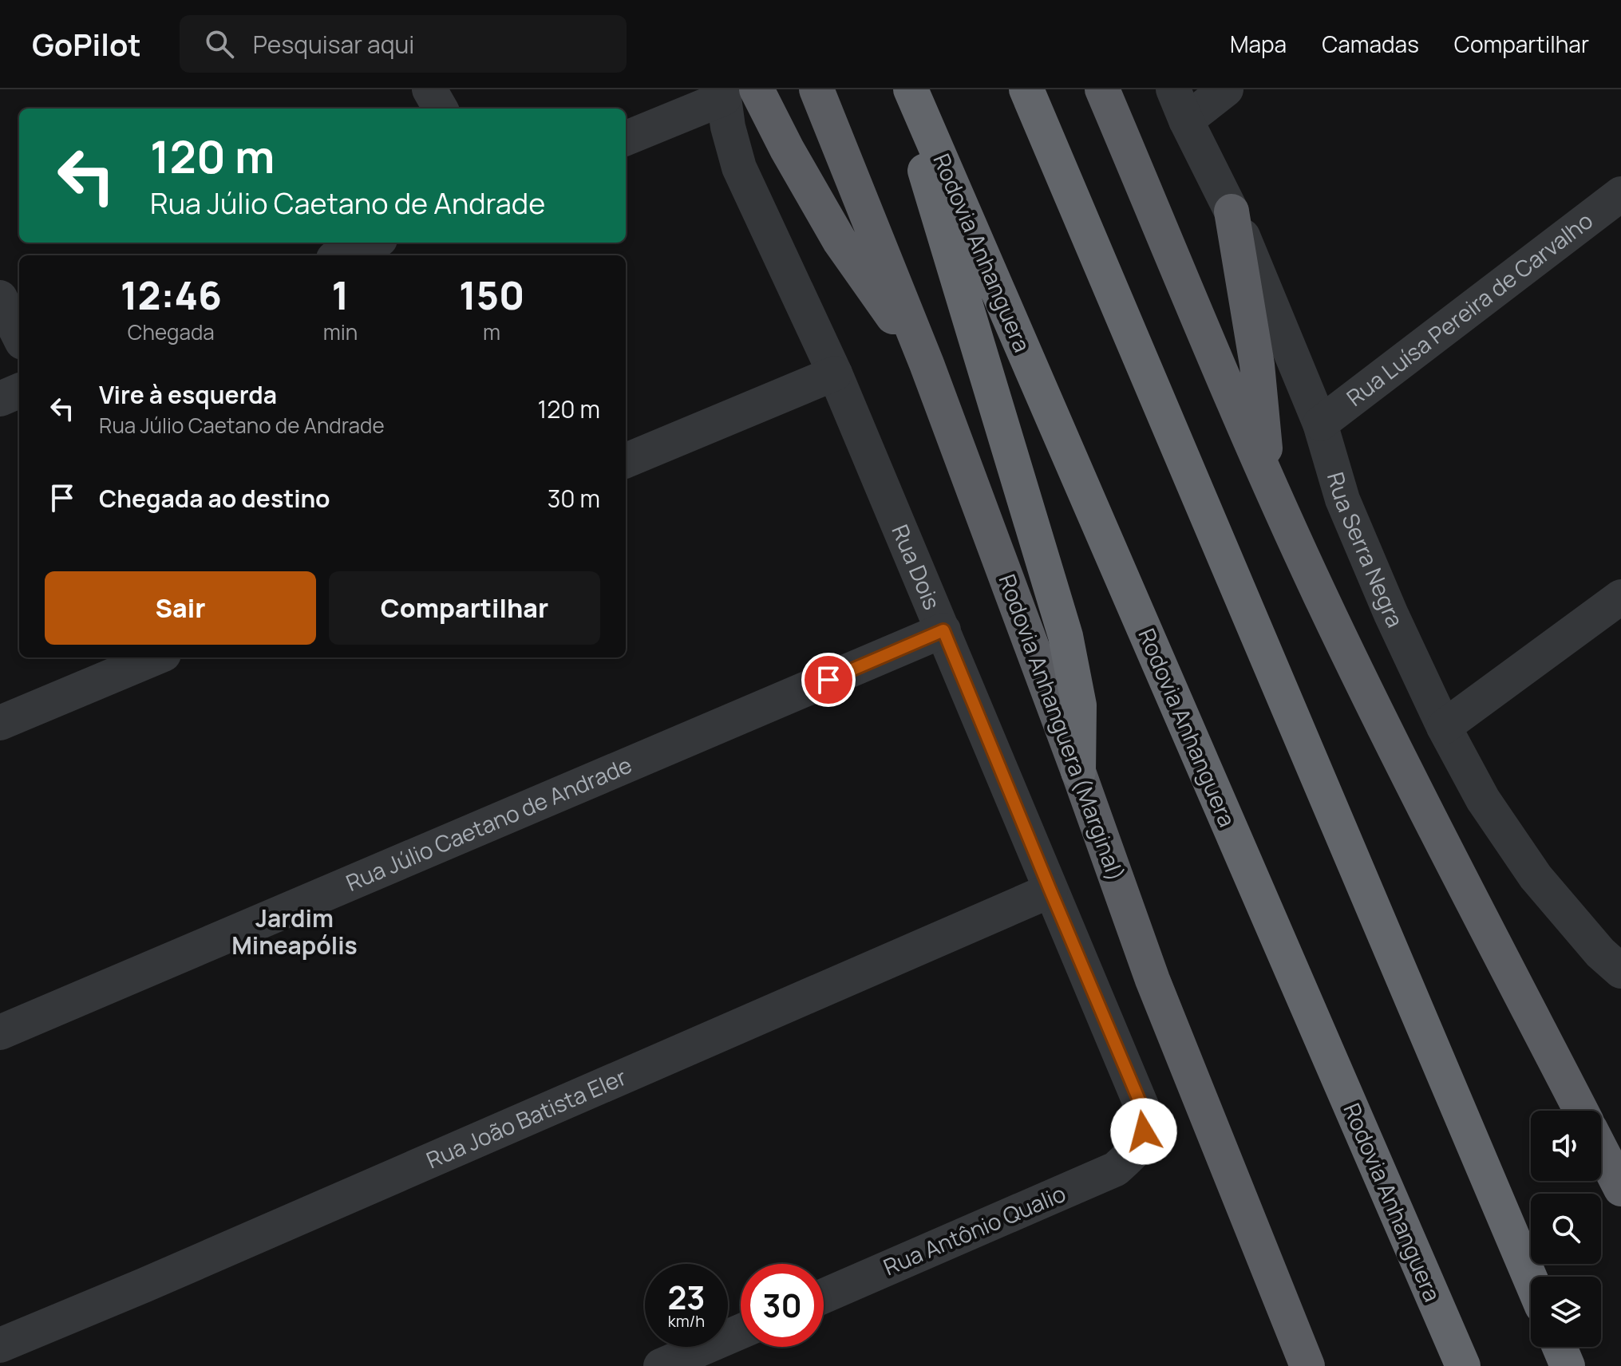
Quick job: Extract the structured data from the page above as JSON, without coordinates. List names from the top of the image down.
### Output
{
  "streets": {
    "highway": ["Rodovia Anhanguera", "Rodovia Anhanguera (Marginal)"],
    "street": [
      "Rua Luísa Pereira de Carvalho",
      "Rua Serra Negra",
      "Rua Dois",
      "Rua Júlio Caetano de Andrade",
      "Rua João Batista Eler",
      "Rua Antônio Qualio"
    ]
  },
  "crossings": [
    ["Rua Luísa Pereira de Carvalho", "Rua Serra Negra"],
    ["Rua Dois", "Rua Júlio Caetano de Andrade"],
    ["Rua Dois", "Rua João Batista Eler"],
    ["Rua Dois", "Rua Antônio Qualio"]
  ],
  "districts": ["Jardim Mineapólis"],
  "page": {
    "header": "GoPilot",
    "search": "Pesquisar aqui",
    "nav": ["Mapa", "Camadas", "Compartilhar"],
    "turn": ["120 m", "Rua Júlio Caetano de Andrade"],
    "eta": [
      "12:46",
      "Chegada",
      "1",
      "min",
      "150",
      "m"
    ],
    "list": [
      {
        "name": "Vire à esquerda",
        "note": "Rua Júlio Caetano de Andrade",
        "value": "120 m"
      },
      {
        "name": "Chegada ao destino",
        "value": "30 m"
      }
    ],
    "buttons": ["Sair", "Compartilhar"],
    "speed": "23 km/h",
    "limit": "30"
  }
}
